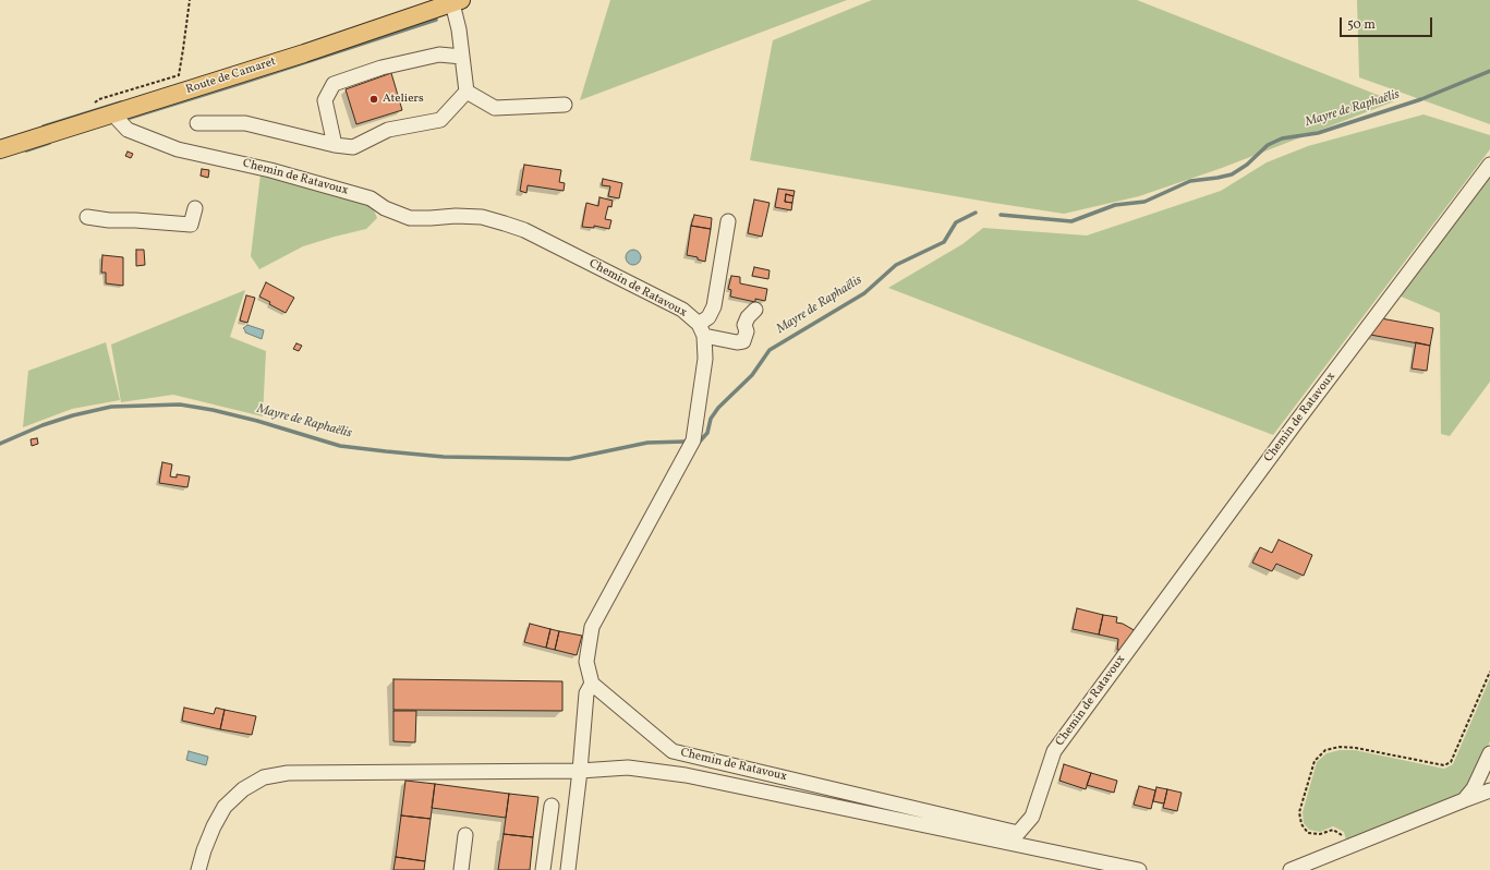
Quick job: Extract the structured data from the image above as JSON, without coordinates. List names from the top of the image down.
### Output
{
  "streets": {
    "main road": ["Route de Camaret"],
    "street": ["Chemin de Ratavoux"]
  },
  "crossings": [
    ["Route de Camaret", "Chemin de Ratavoux"]
  ],
  "water": ["Mayre de Raphaëlis"],
  "places": ["Ateliers"],
  "scale_bar": "50 m"
}
